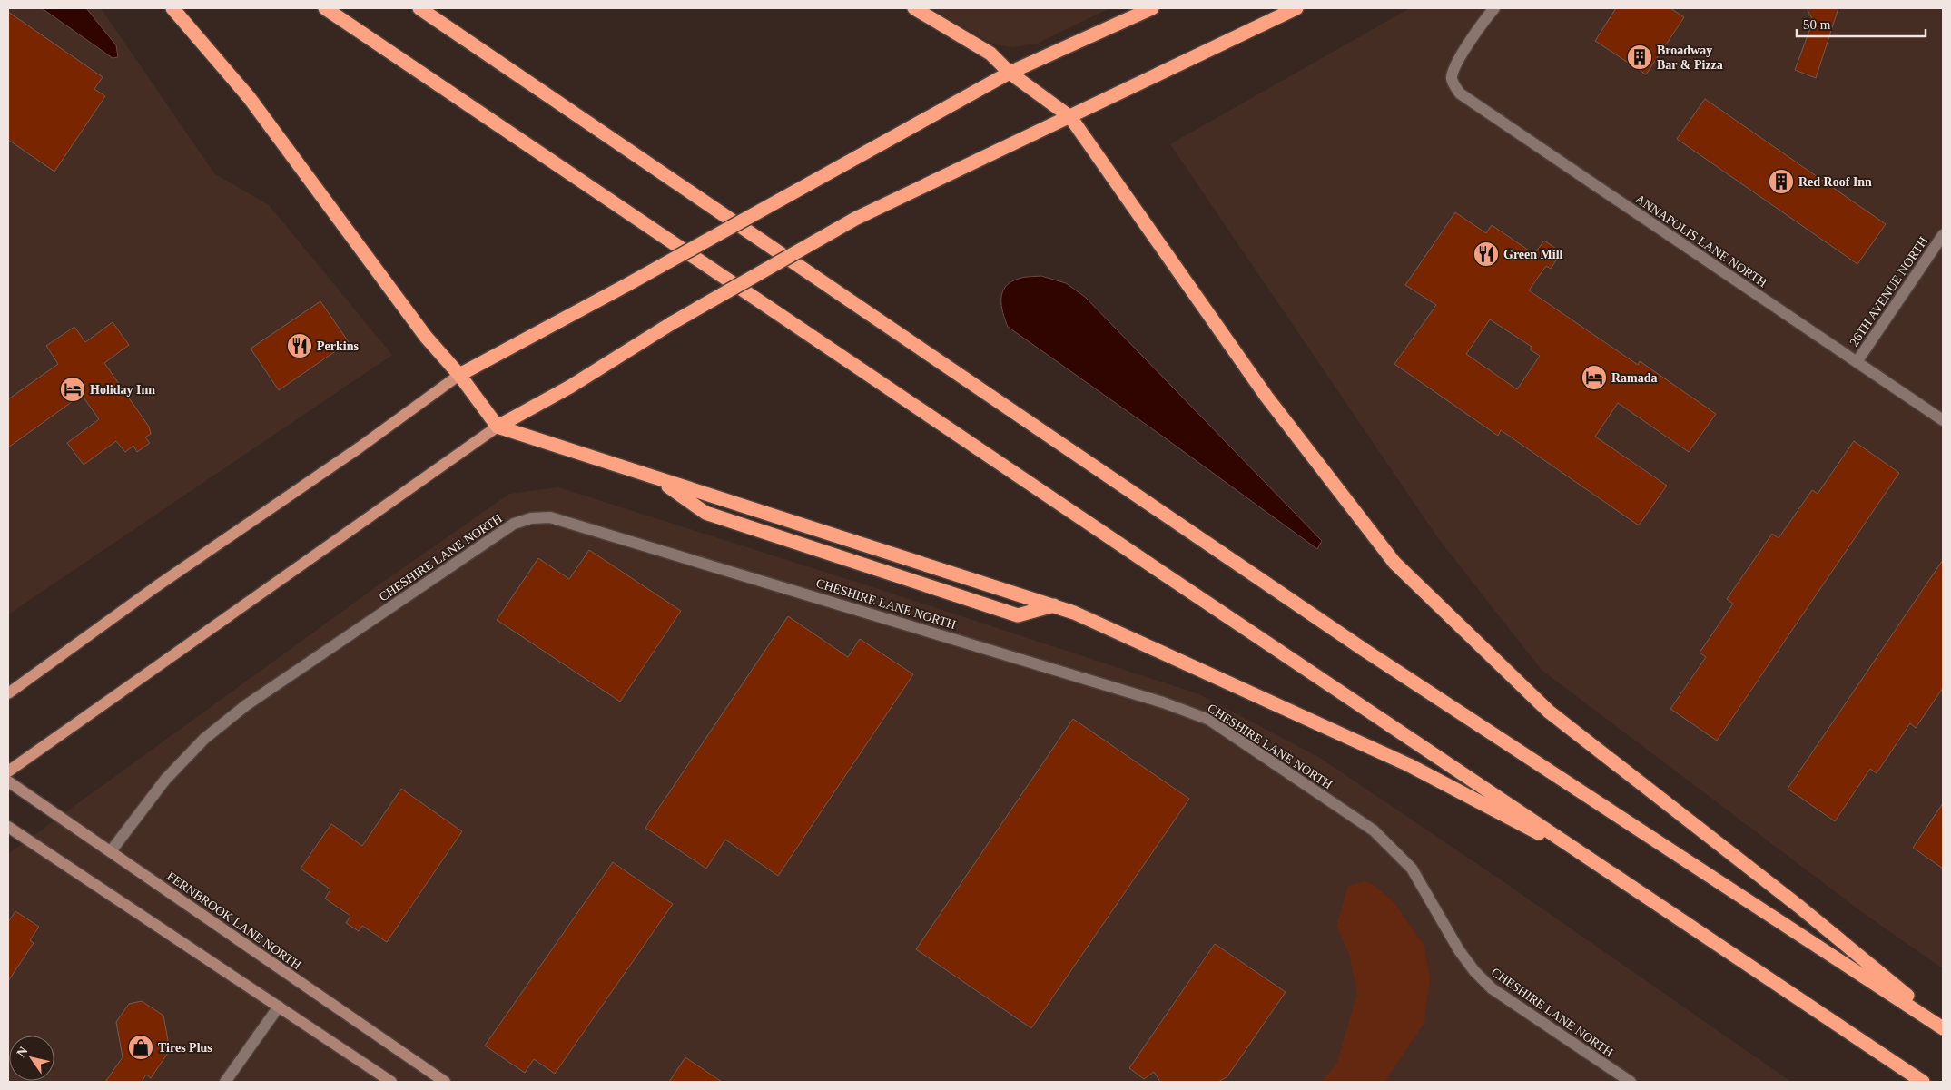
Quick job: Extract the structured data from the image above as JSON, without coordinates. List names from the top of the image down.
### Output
{
  "streets": {
    "street": [
      "ANNAPOLIS LANE NORTH",
      "26TH AVENUE NORTH",
      "CHESHIRE LANE NORTH",
      "FERNBROOK LANE NORTH"
    ]
  },
  "crossings": [
    ["ANNAPOLIS LANE NORTH", "26TH AVENUE NORTH"],
    ["CHESHIRE LANE NORTH", "FERNBROOK LANE NORTH"]
  ],
  "places": {
    "building": ["Broadway Bar & Pizza", "Red Roof Inn"],
    "restaurant": ["Green Mill", "Perkins"],
    "hotel": ["Ramada", "Holiday Inn"],
    "shop": ["Tires Plus"]
  },
  "scale_bar": "50 m",
  "north": "top left"
}
